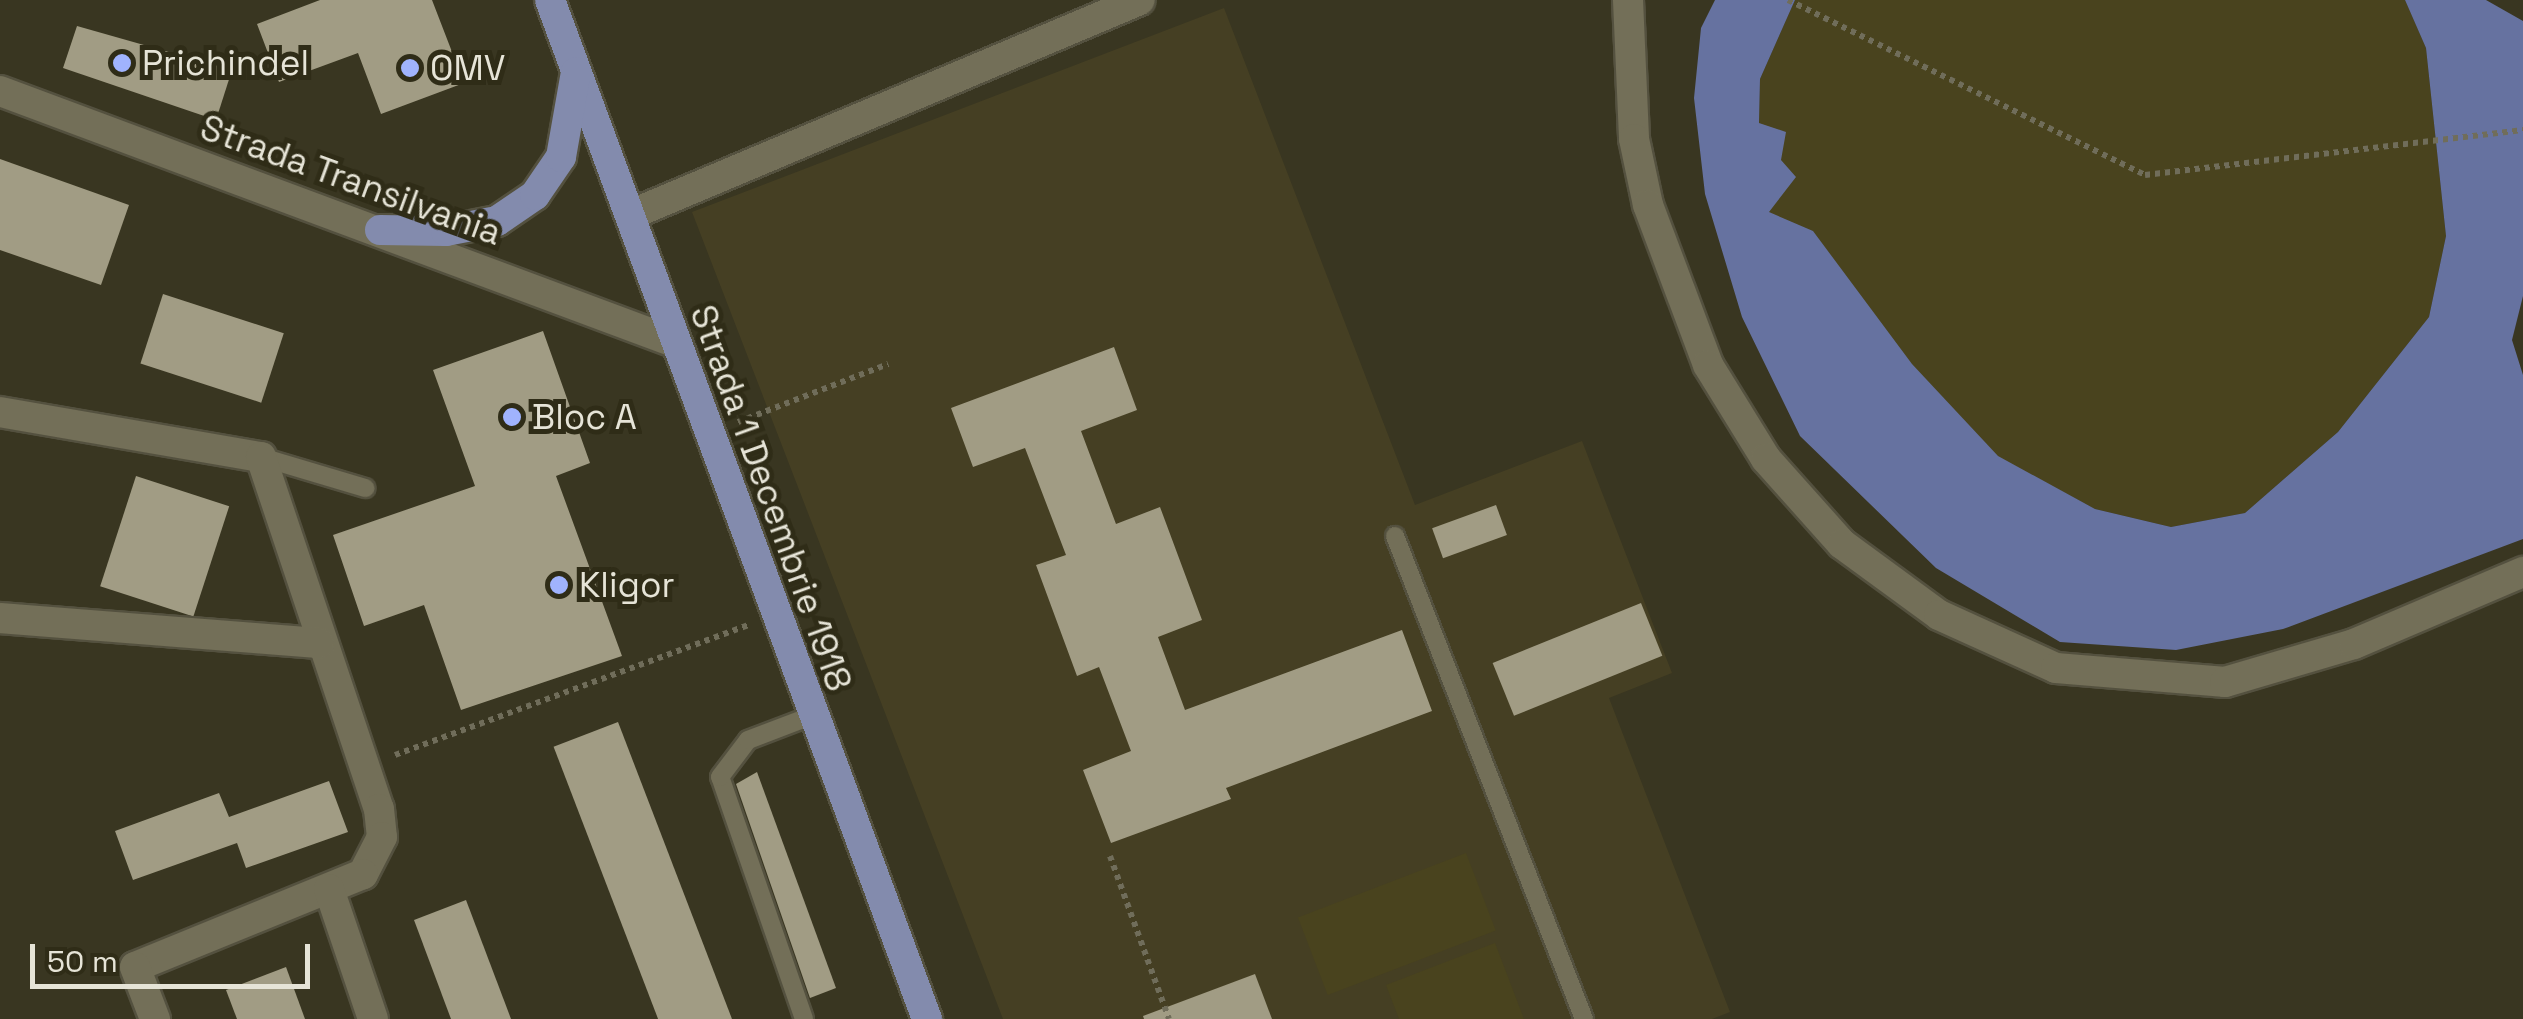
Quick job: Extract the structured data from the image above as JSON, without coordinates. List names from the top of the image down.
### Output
{
  "streets": {
    "main road": ["Strada 1 Decembrie 1918"],
    "street": ["Strada Transilvania"]
  },
  "crossings": [
    ["Strada Transilvania", "Strada 1 Decembrie 1918"]
  ],
  "places": [
    "Prichindel",
    "OMV",
    "Bloc A",
    "Kligor"
  ],
  "scale_bar": "50 m"
}
